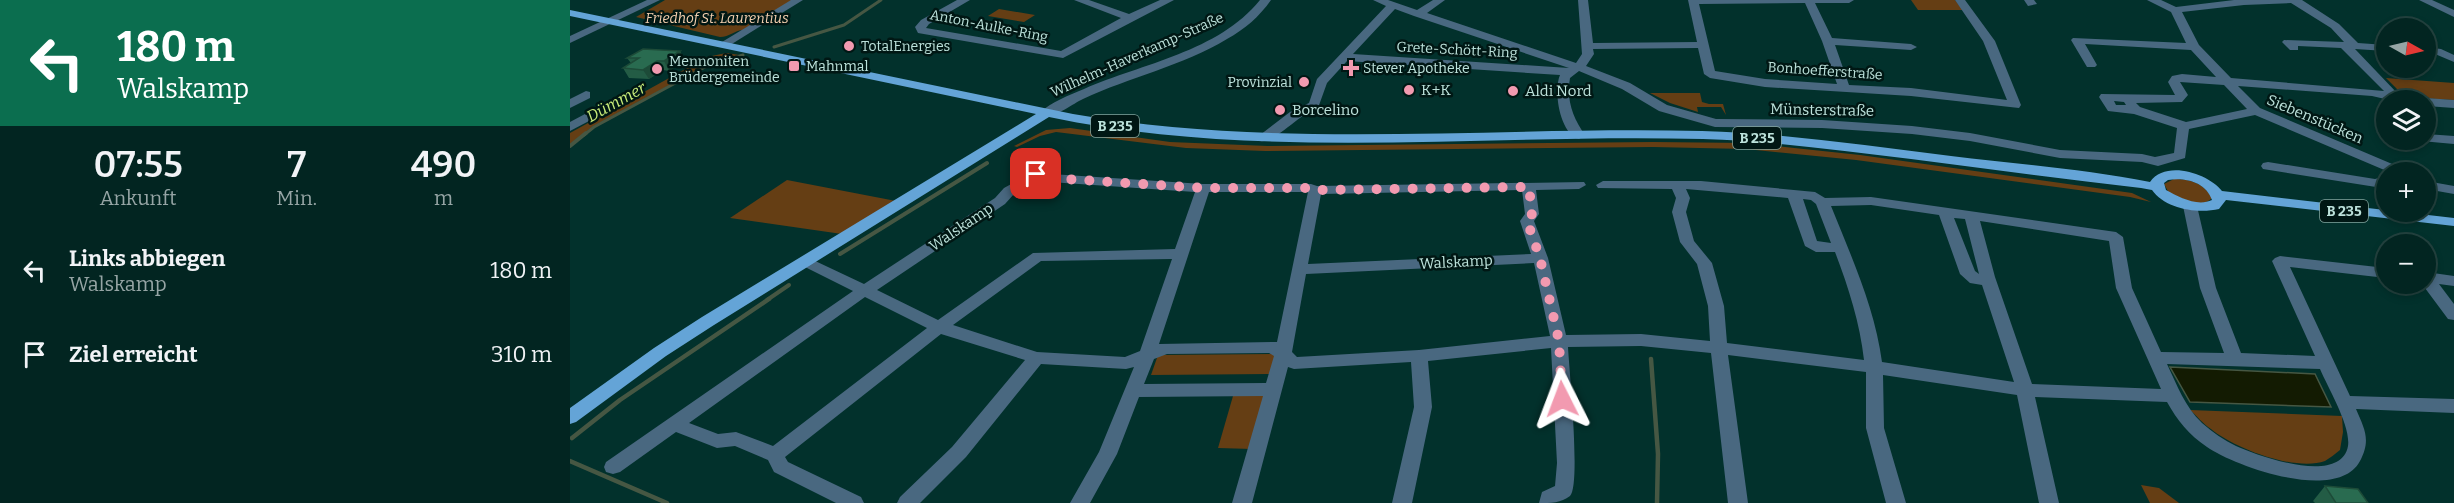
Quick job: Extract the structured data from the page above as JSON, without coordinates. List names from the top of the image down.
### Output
{
  "streets": {
    "main road": ["B 235"],
    "street": [
      "Anton-Aulke-Ring",
      "Grete-Schött-Ring",
      "Wilhelm-Haverkamp-Straße",
      "Bonhoefferstraße",
      "Münsterstraße",
      "Siebenstücken",
      "Walskamp"
    ]
  },
  "crossings": [
    ["Grete-Schött-Ring", "Münsterstraße"],
    ["Wilhelm-Haverkamp-Straße", "B 235"]
  ],
  "water": ["Dümmer"],
  "parks": ["Friedhof St. Laurentius"],
  "places": {
    "other": [
      "TotalEnergies",
      "Mennoniten Brüdergemeinde",
      "Provinzial",
      "K+K",
      "Aldi Nord",
      "Borcelino"
    ],
    "transit": ["Mahnmal"],
    "health": ["Stever Apotheke"]
  },
  "north": "right",
  "page": {
    "turn": ["180 m", "Walskamp"],
    "map_buttons": ["+", "−"],
    "eta": [
      "07:55",
      "Ankunft",
      "7",
      "Min.",
      "490",
      "m"
    ],
    "list": [
      {
        "name": "Links abbiegen",
        "note": "Walskamp",
        "value": "180 m"
      },
      {
        "name": "Ziel erreicht",
        "value": "310 m"
      }
    ]
  }
}
